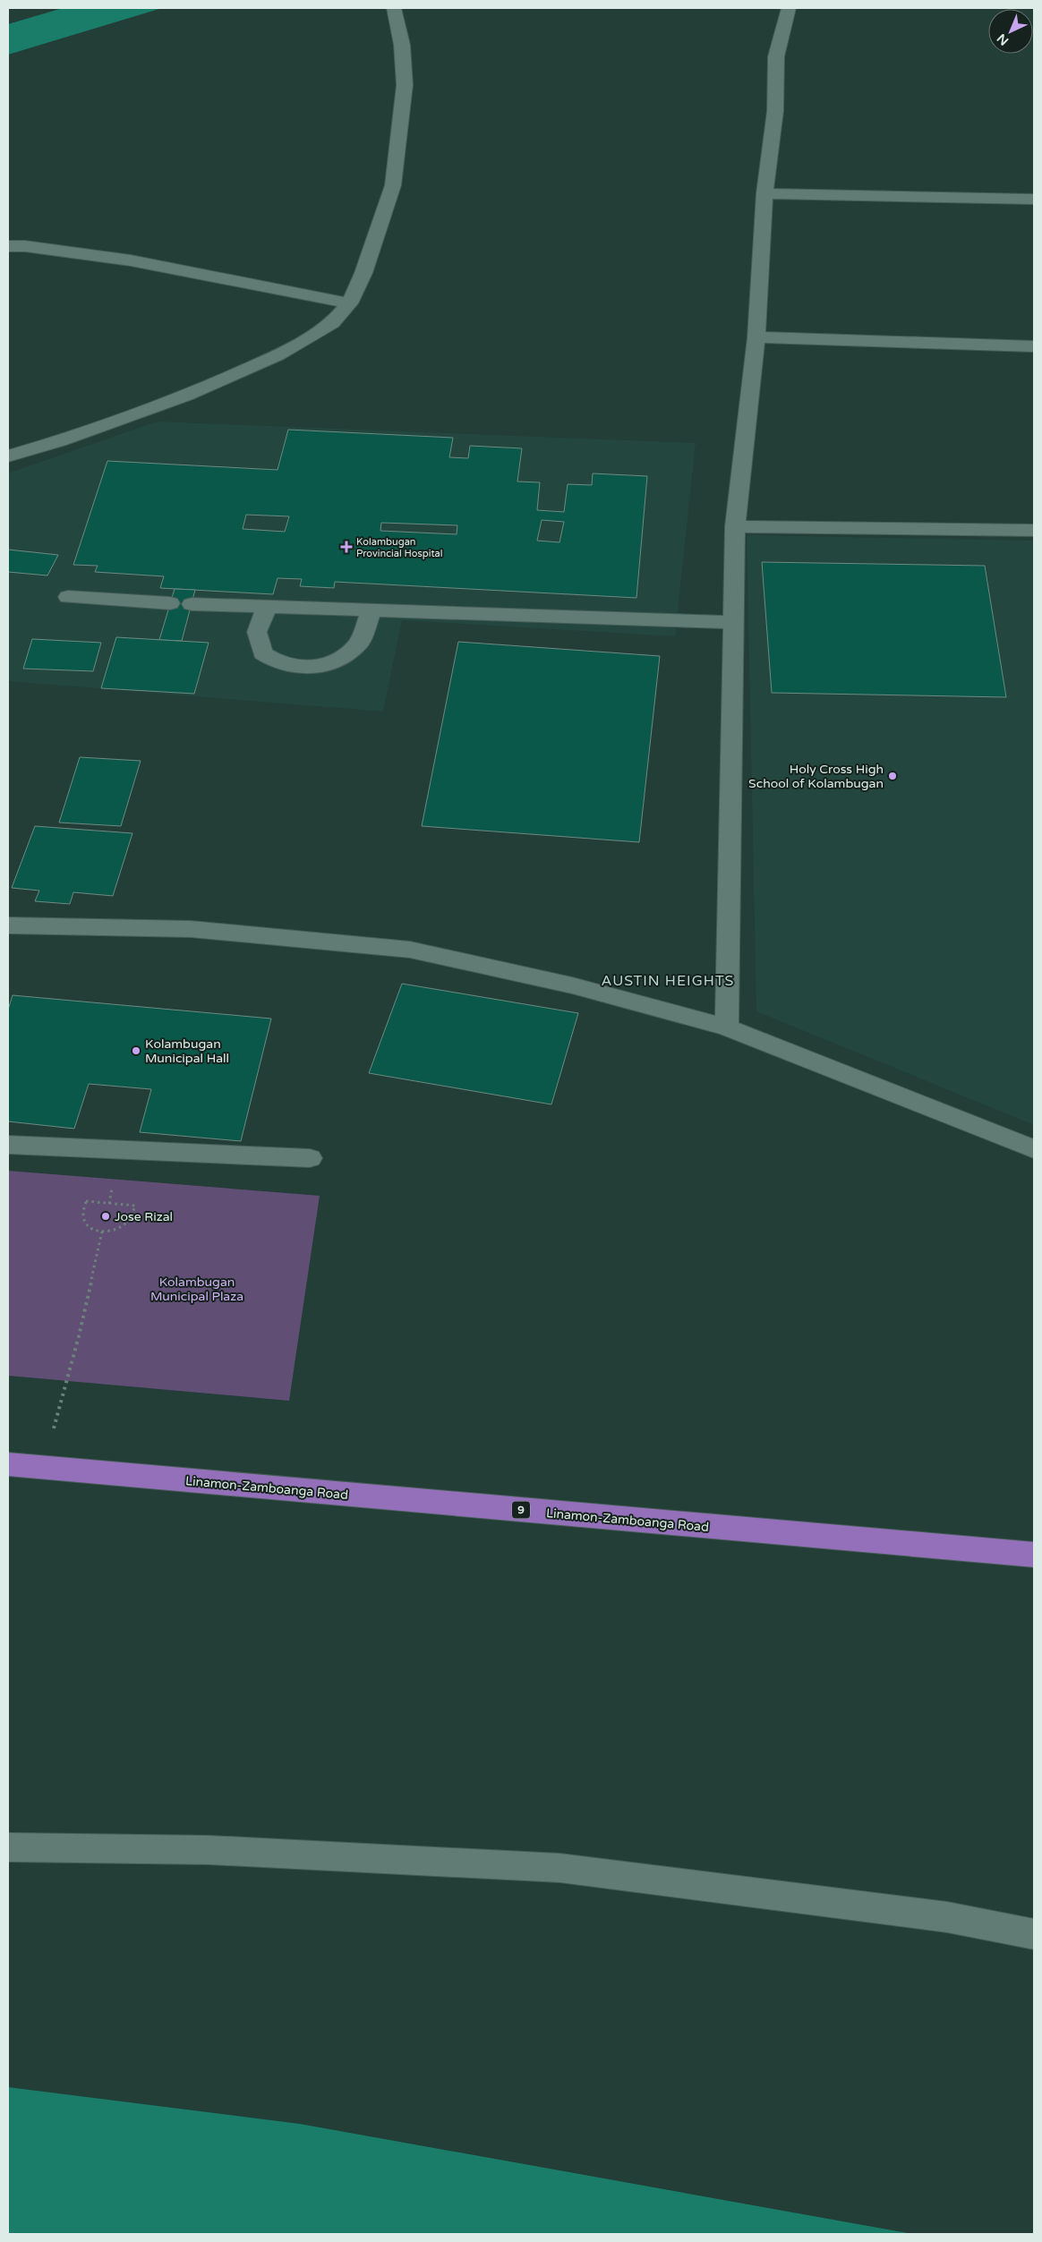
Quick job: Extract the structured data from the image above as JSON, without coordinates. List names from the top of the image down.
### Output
{
  "streets": {
    "highway": ["Linamon-Zamboanga Road", "9"]
  },
  "districts": ["AUSTIN HEIGHTS"],
  "parks": ["Kolambugan Municipal Plaza"],
  "places": {
    "health": ["Kolambugan Provincial Hospital"],
    "other": ["Holy Cross High School of Kolambugan", "Kolambugan Municipal Hall", "Jose Rizal"]
  },
  "north": "bottom left"
}
